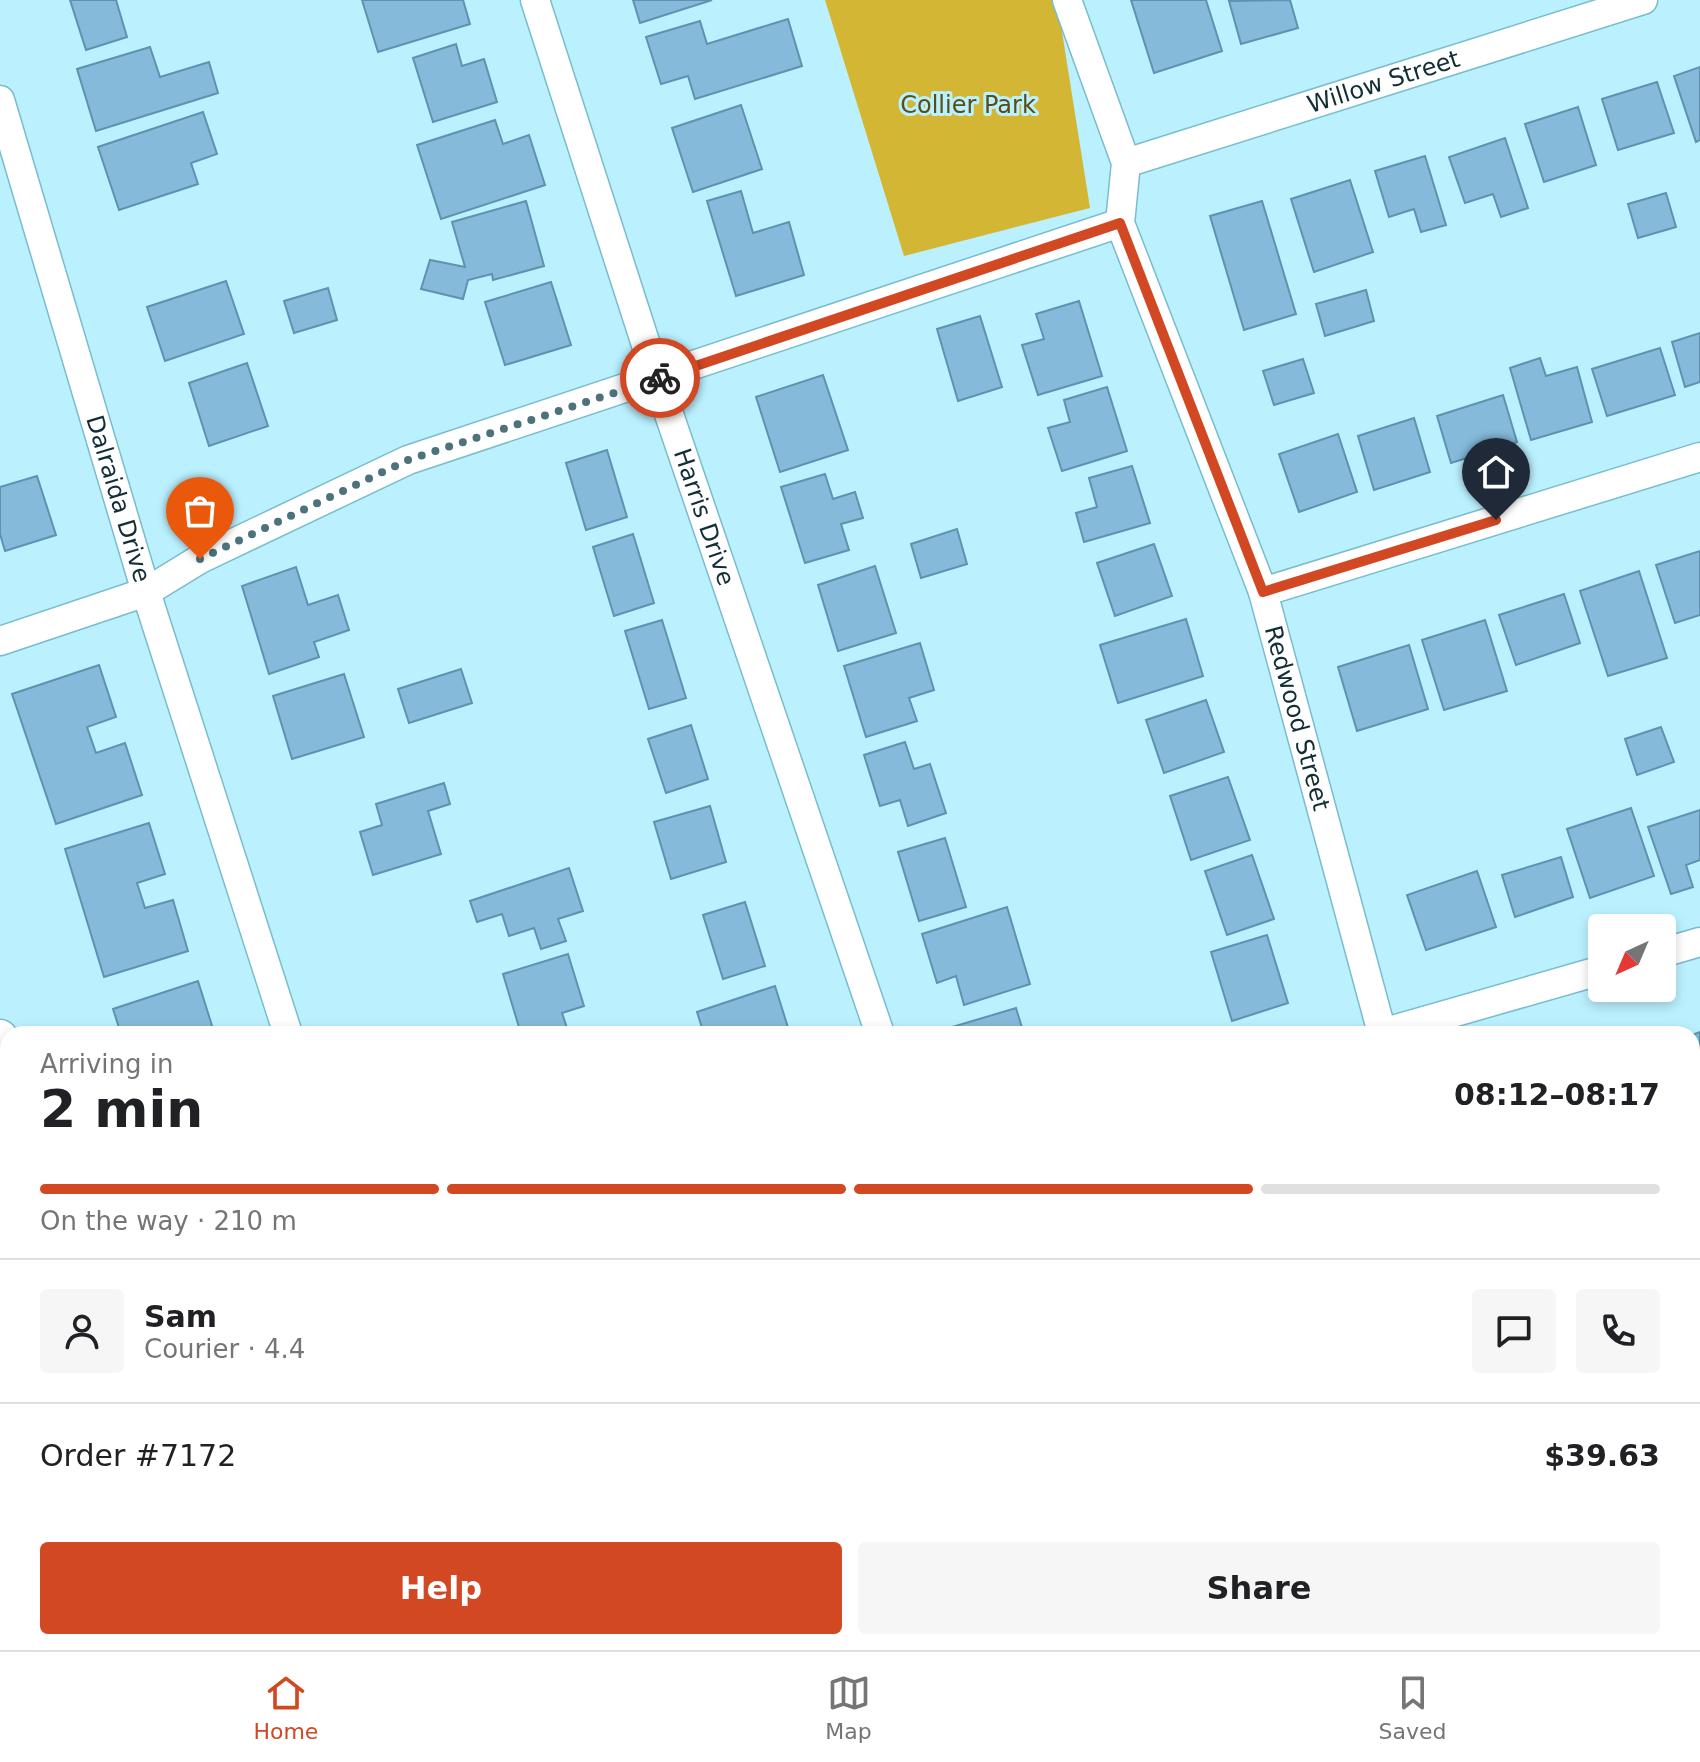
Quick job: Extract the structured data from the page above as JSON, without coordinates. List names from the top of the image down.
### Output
{
  "streets": {
    "street": [
      "Willow Street",
      "Dalraida Drive",
      "Harris Drive",
      "Redwood Street"
    ]
  },
  "crossings": [
    ["Willow Street", "Redwood Street"]
  ],
  "parks": ["Collier Park"],
  "north": "bottom left",
  "page": {
    "heading": ["2 min", "Arriving in", "08:12–08:17"],
    "panel": [
      "Sam",
      "Courier · 4.4",
      "Order #7172",
      "$39.63"
    ],
    "bar": "On the way · 210 m",
    "buttons": ["Help", "Share"],
    "tabs": ["Home", "Map", "Saved"]
  }
}
